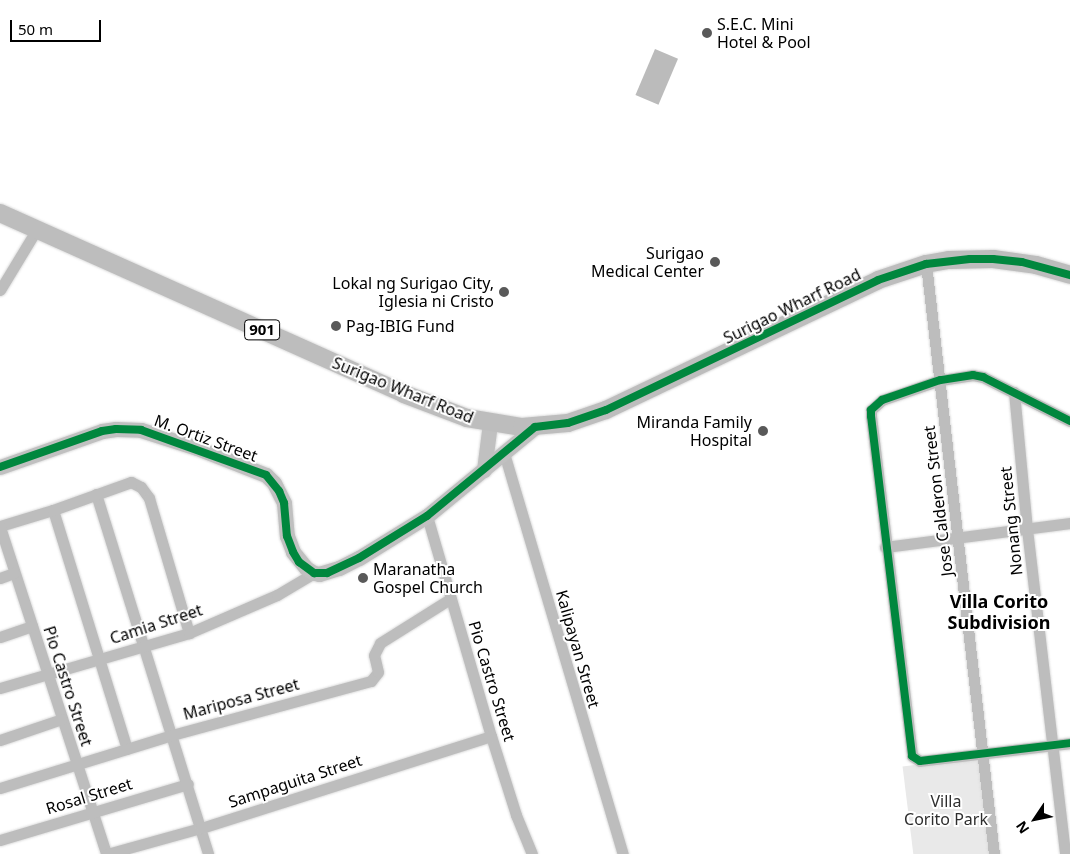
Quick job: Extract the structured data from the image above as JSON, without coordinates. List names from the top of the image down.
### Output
{
  "streets": {
    "main road": ["Surigao Wharf Road", "901"],
    "street": [
      "M. Ortiz Street",
      "Jose Calderon Street",
      "Nonang Street",
      "Camia Street",
      "Kalipayan Street",
      "Pio Castro Street",
      "Mariposa Street",
      "Sampaguita Street",
      "Rosal Street"
    ]
  },
  "crossings": [
    ["Surigao Wharf Road", "Jose Calderon Street"],
    ["M. Ortiz Street", "Camia Street"],
    ["Camia Street", "Pio Castro Street"],
    ["Pio Castro Street", "Mariposa Street"],
    ["Pio Castro Street", "Sampaguita Street"],
    ["Pio Castro Street", "Rosal Street"]
  ],
  "districts": ["Villa Corito Subdivision"],
  "parks": ["Villa Corito Park"],
  "places": [
    "S.E.C. Mini Hotel & Pool",
    "Surigao Medical Center",
    "Lokal ng Surigao City, Iglesia ni Cristo",
    "Pag-IBIG Fund",
    "Miranda Family Hospital",
    "Maranatha Gospel Church"
  ],
  "scale_bar": "50 m",
  "north": "bottom left"
}
